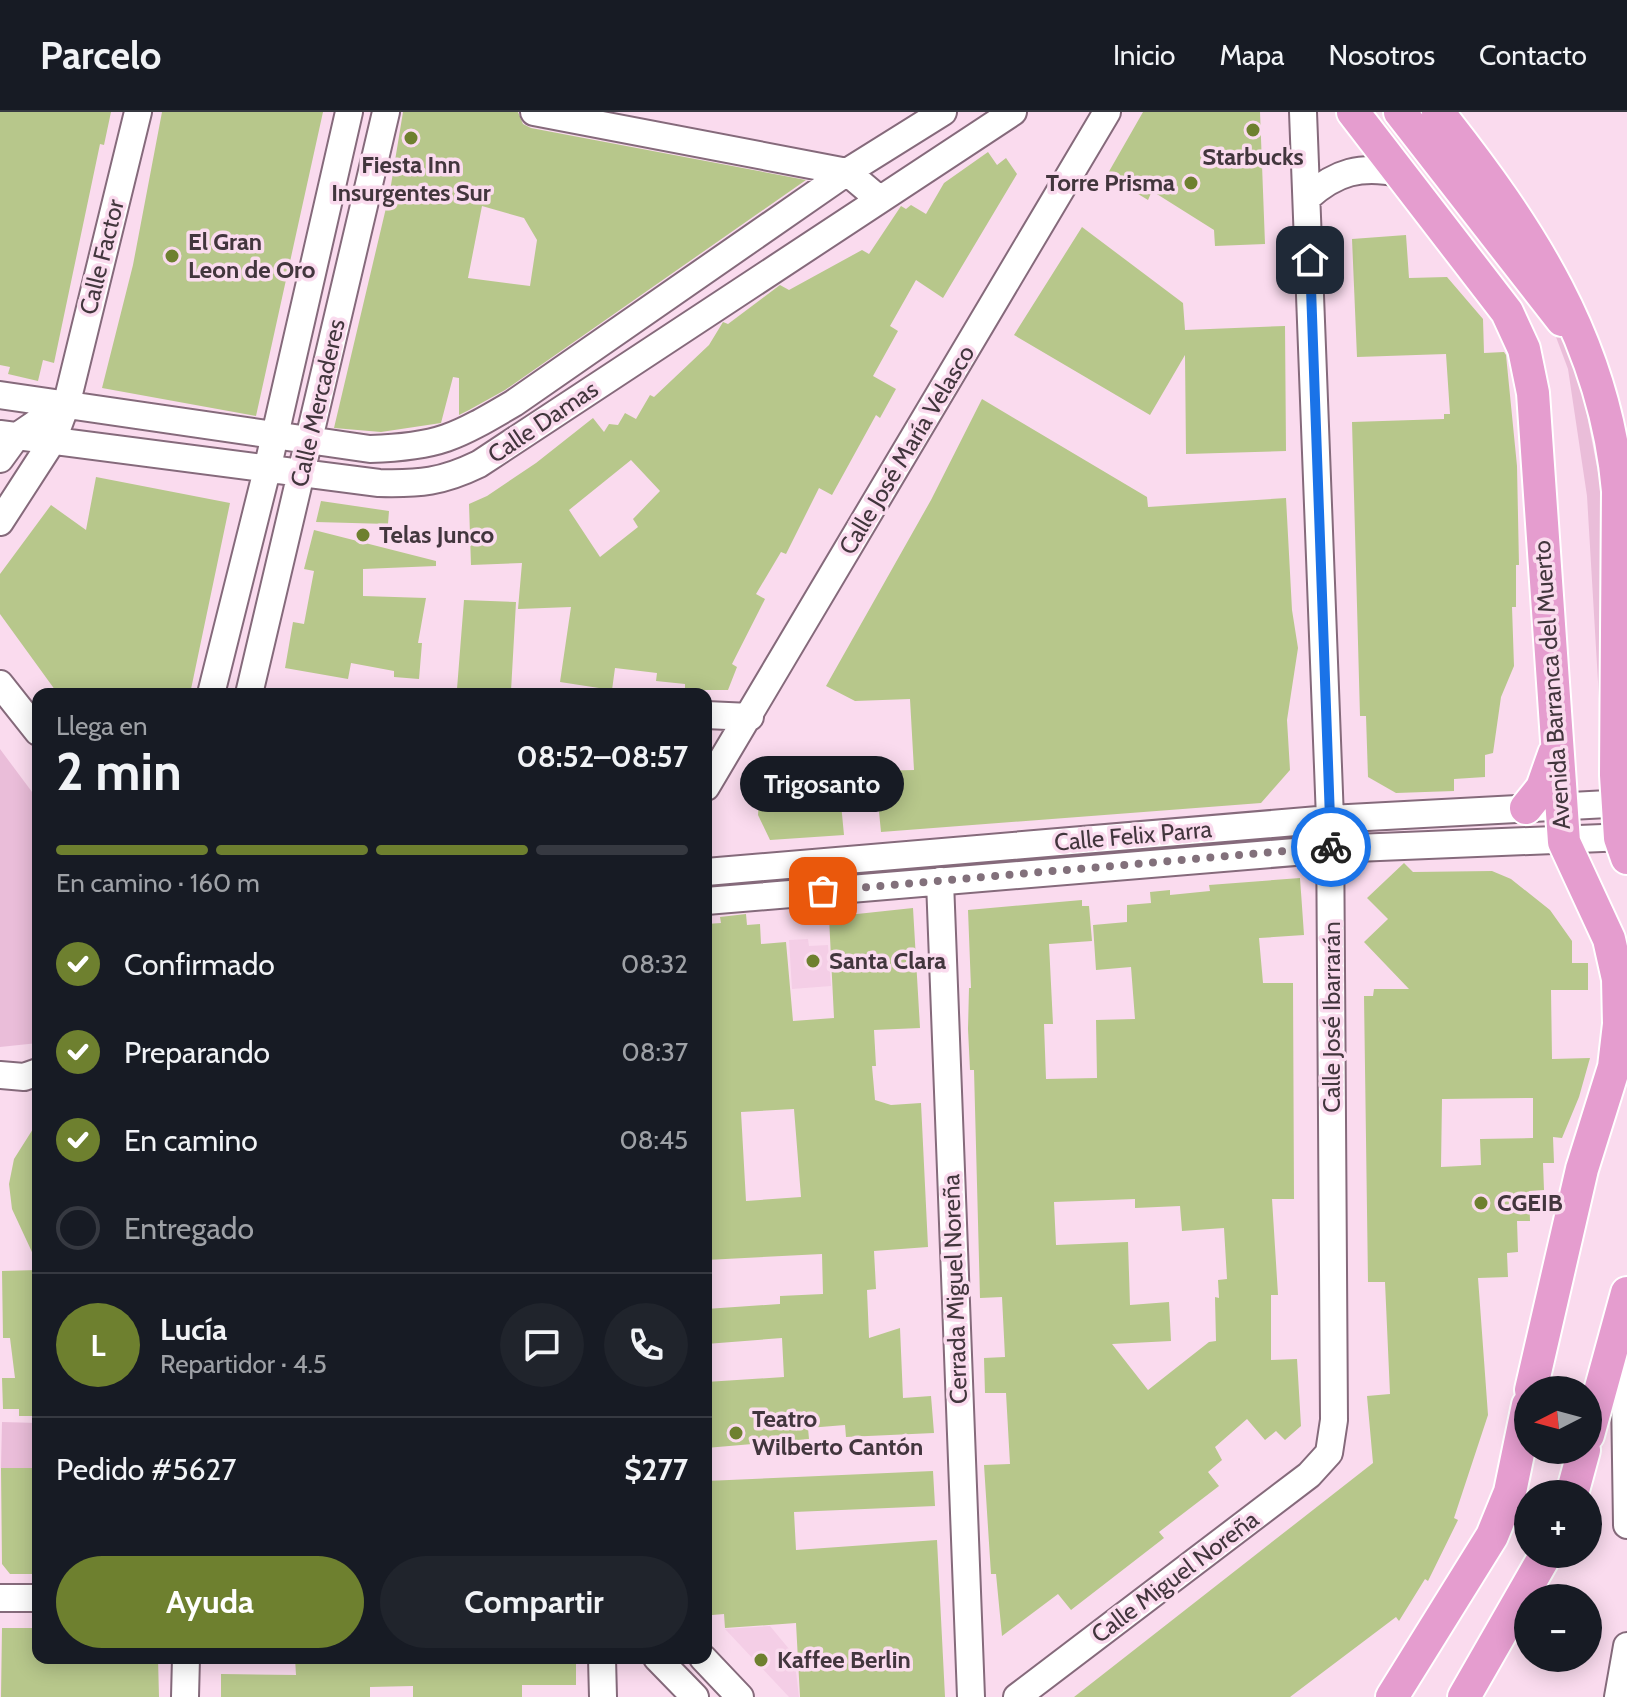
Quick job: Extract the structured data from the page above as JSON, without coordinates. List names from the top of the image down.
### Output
{
  "streets": {
    "main road": ["Avenida Barranca del Muerto"],
    "street": [
      "Calle Factor",
      "Calle Mercaderes",
      "Calle Damas",
      "Calle José María Velasco",
      "Calle Felix Parra",
      "Calle José Ibarrarán",
      "Cerrada Miguel Noreña",
      "Calle Miguel Noreña"
    ]
  },
  "crossings": [
    ["Calle Factor", "Calle Damas"],
    ["Calle Mercaderes", "Calle Damas"],
    ["Avenida Barranca del Muerto", "Calle Felix Parra"],
    ["Calle Felix Parra", "Calle José Ibarrarán"],
    ["Calle Felix Parra", "Cerrada Miguel Noreña"],
    ["Calle José Ibarrarán", "Calle Miguel Noreña"]
  ],
  "places": [
    "Starbucks",
    "Fiesta Inn Insurgentes Sur",
    "Torre Prisma",
    "El Gran Leon de Oro",
    "Telas Junco",
    "Trigosanto",
    "Santa Clara",
    "CGEIB",
    "Teatro Wilberto Cantón",
    "Kaffee Berlin"
  ],
  "north": "left",
  "page": {
    "header": "Parcelo",
    "nav": [
      "Inicio",
      "Mapa",
      "Nosotros",
      "Contacto"
    ],
    "heading": ["2 min", "Llega en", "08:52–08:57"],
    "panel": [
      "Lucía",
      "Repartidor · 4.5",
      "Pedido #5627",
      "$277"
    ],
    "bubble": "Trigosanto",
    "bar": "En camino · 160 m",
    "list": [
      ["Confirmado", "08:32"],
      ["Preparando", "08:37"],
      ["En camino", "08:45"],
      "Entregado"
    ],
    "round": "L",
    "map_buttons": ["+", "−"],
    "buttons": ["Ayuda", "Compartir"]
  }
}
